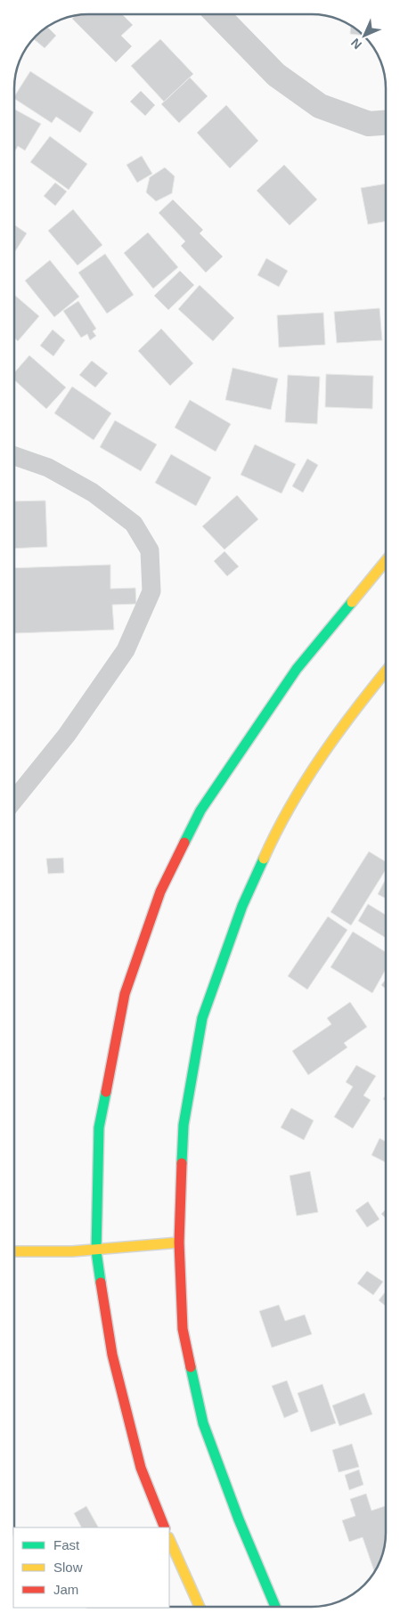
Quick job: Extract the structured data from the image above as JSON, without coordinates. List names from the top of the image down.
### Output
{
  "legend": ["Fast", "Slow", "Jam"],
  "north": "bottom left"
}
